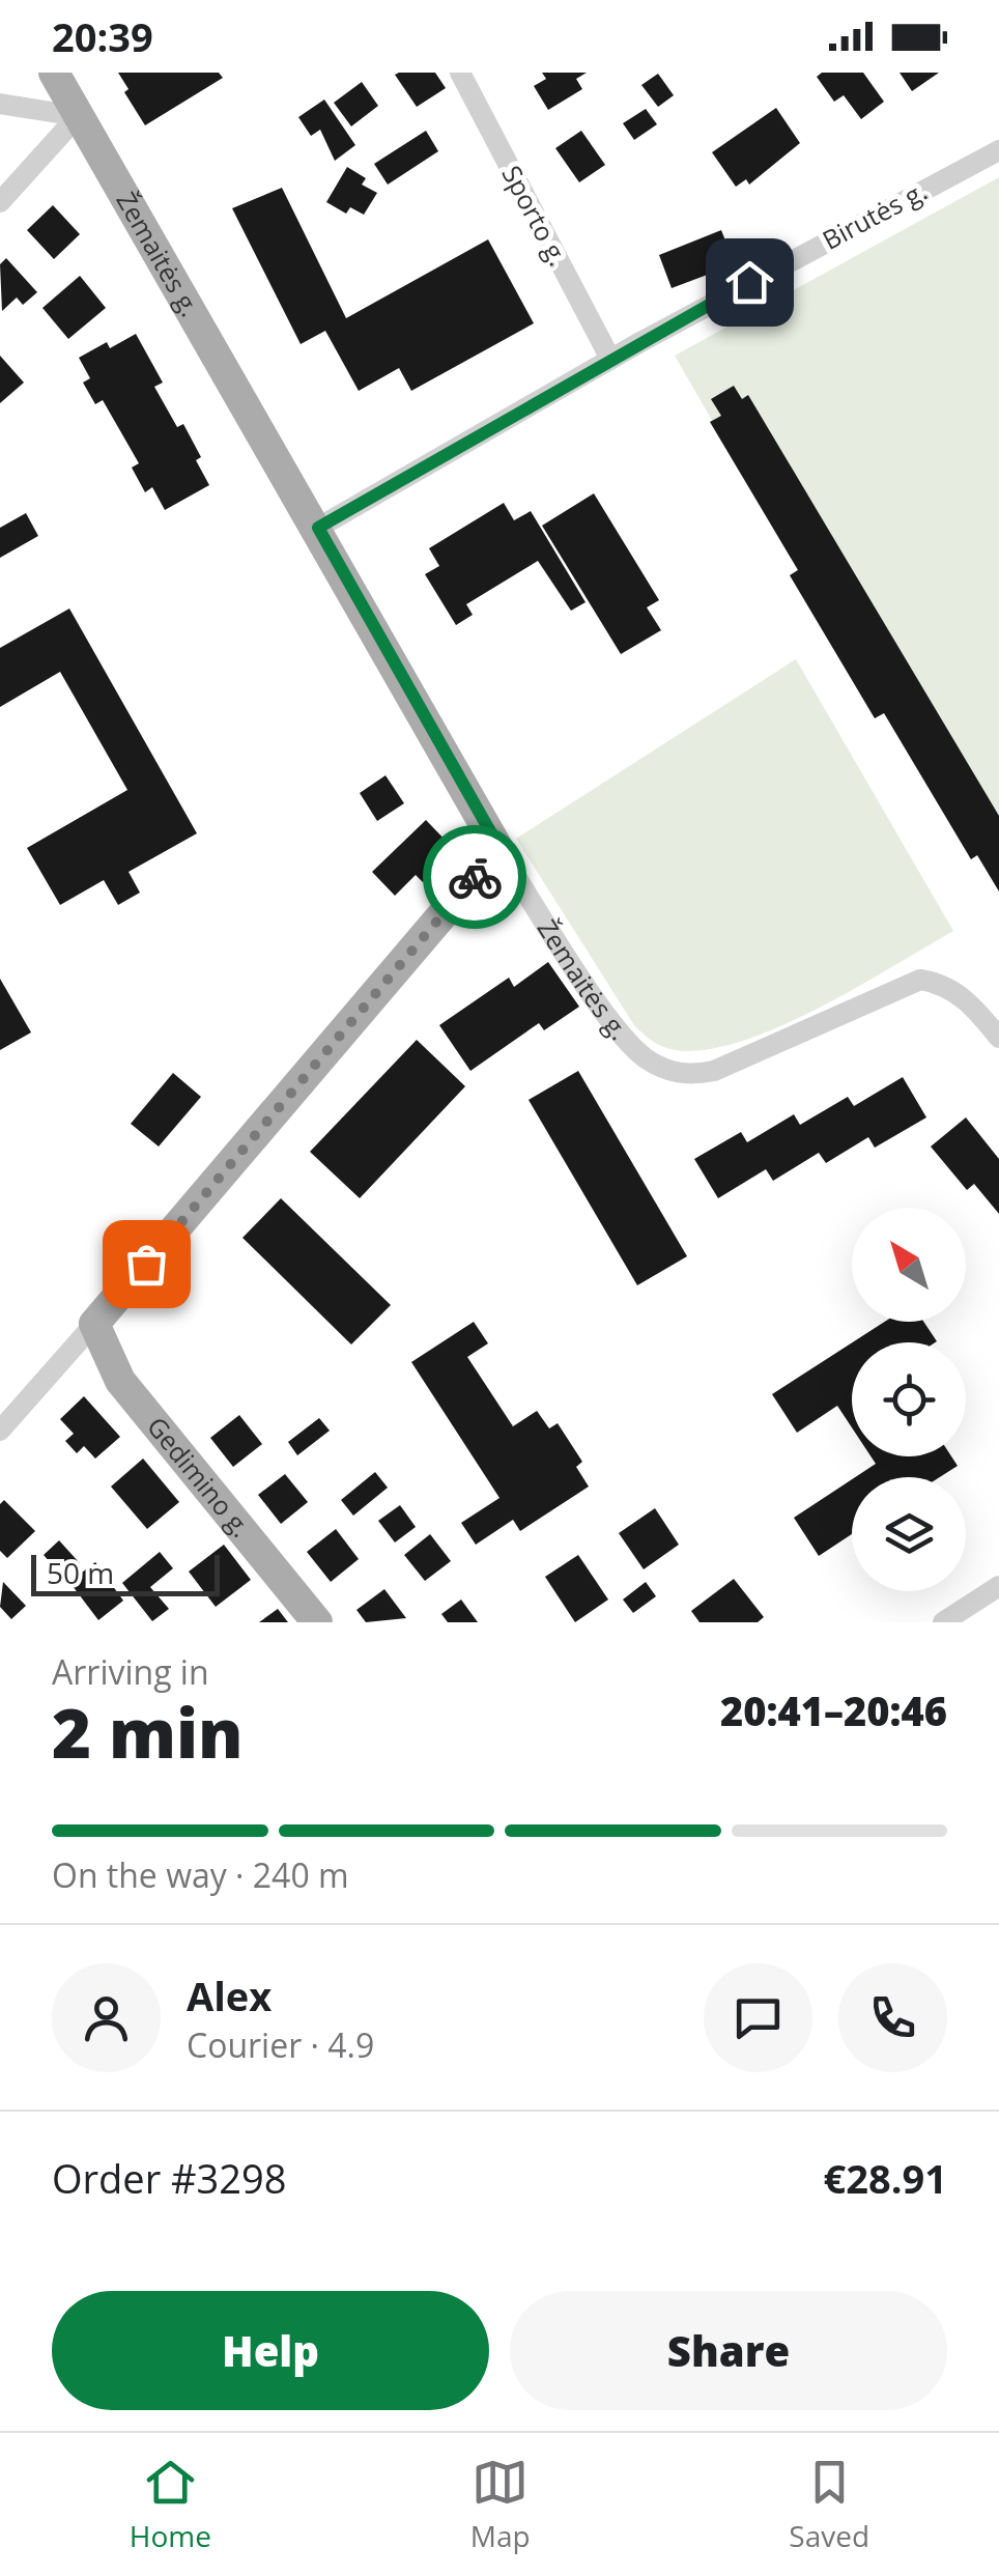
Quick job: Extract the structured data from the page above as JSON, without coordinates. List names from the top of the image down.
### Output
{
  "streets": {
    "main road": ["Žemaitės g.", "Gedimino g."],
    "street": ["Sporto g.", "Birutės g."]
  },
  "crossings": [
    ["Sporto g.", "Birutės g."],
    ["Birutės g.", "Žemaitės g."]
  ],
  "scale_bar": "50 m",
  "north": "top left",
  "page": {
    "status": "20:39",
    "scale": "50 m",
    "heading": ["2 min", "Arriving in", "20:41–20:46"],
    "panel": [
      "Alex",
      "Courier · 4.9",
      "Order #3298",
      "€28.91"
    ],
    "bar": "On the way · 240 m",
    "buttons": ["Help", "Share"],
    "tabs": ["Home", "Map", "Saved"]
  }
}
